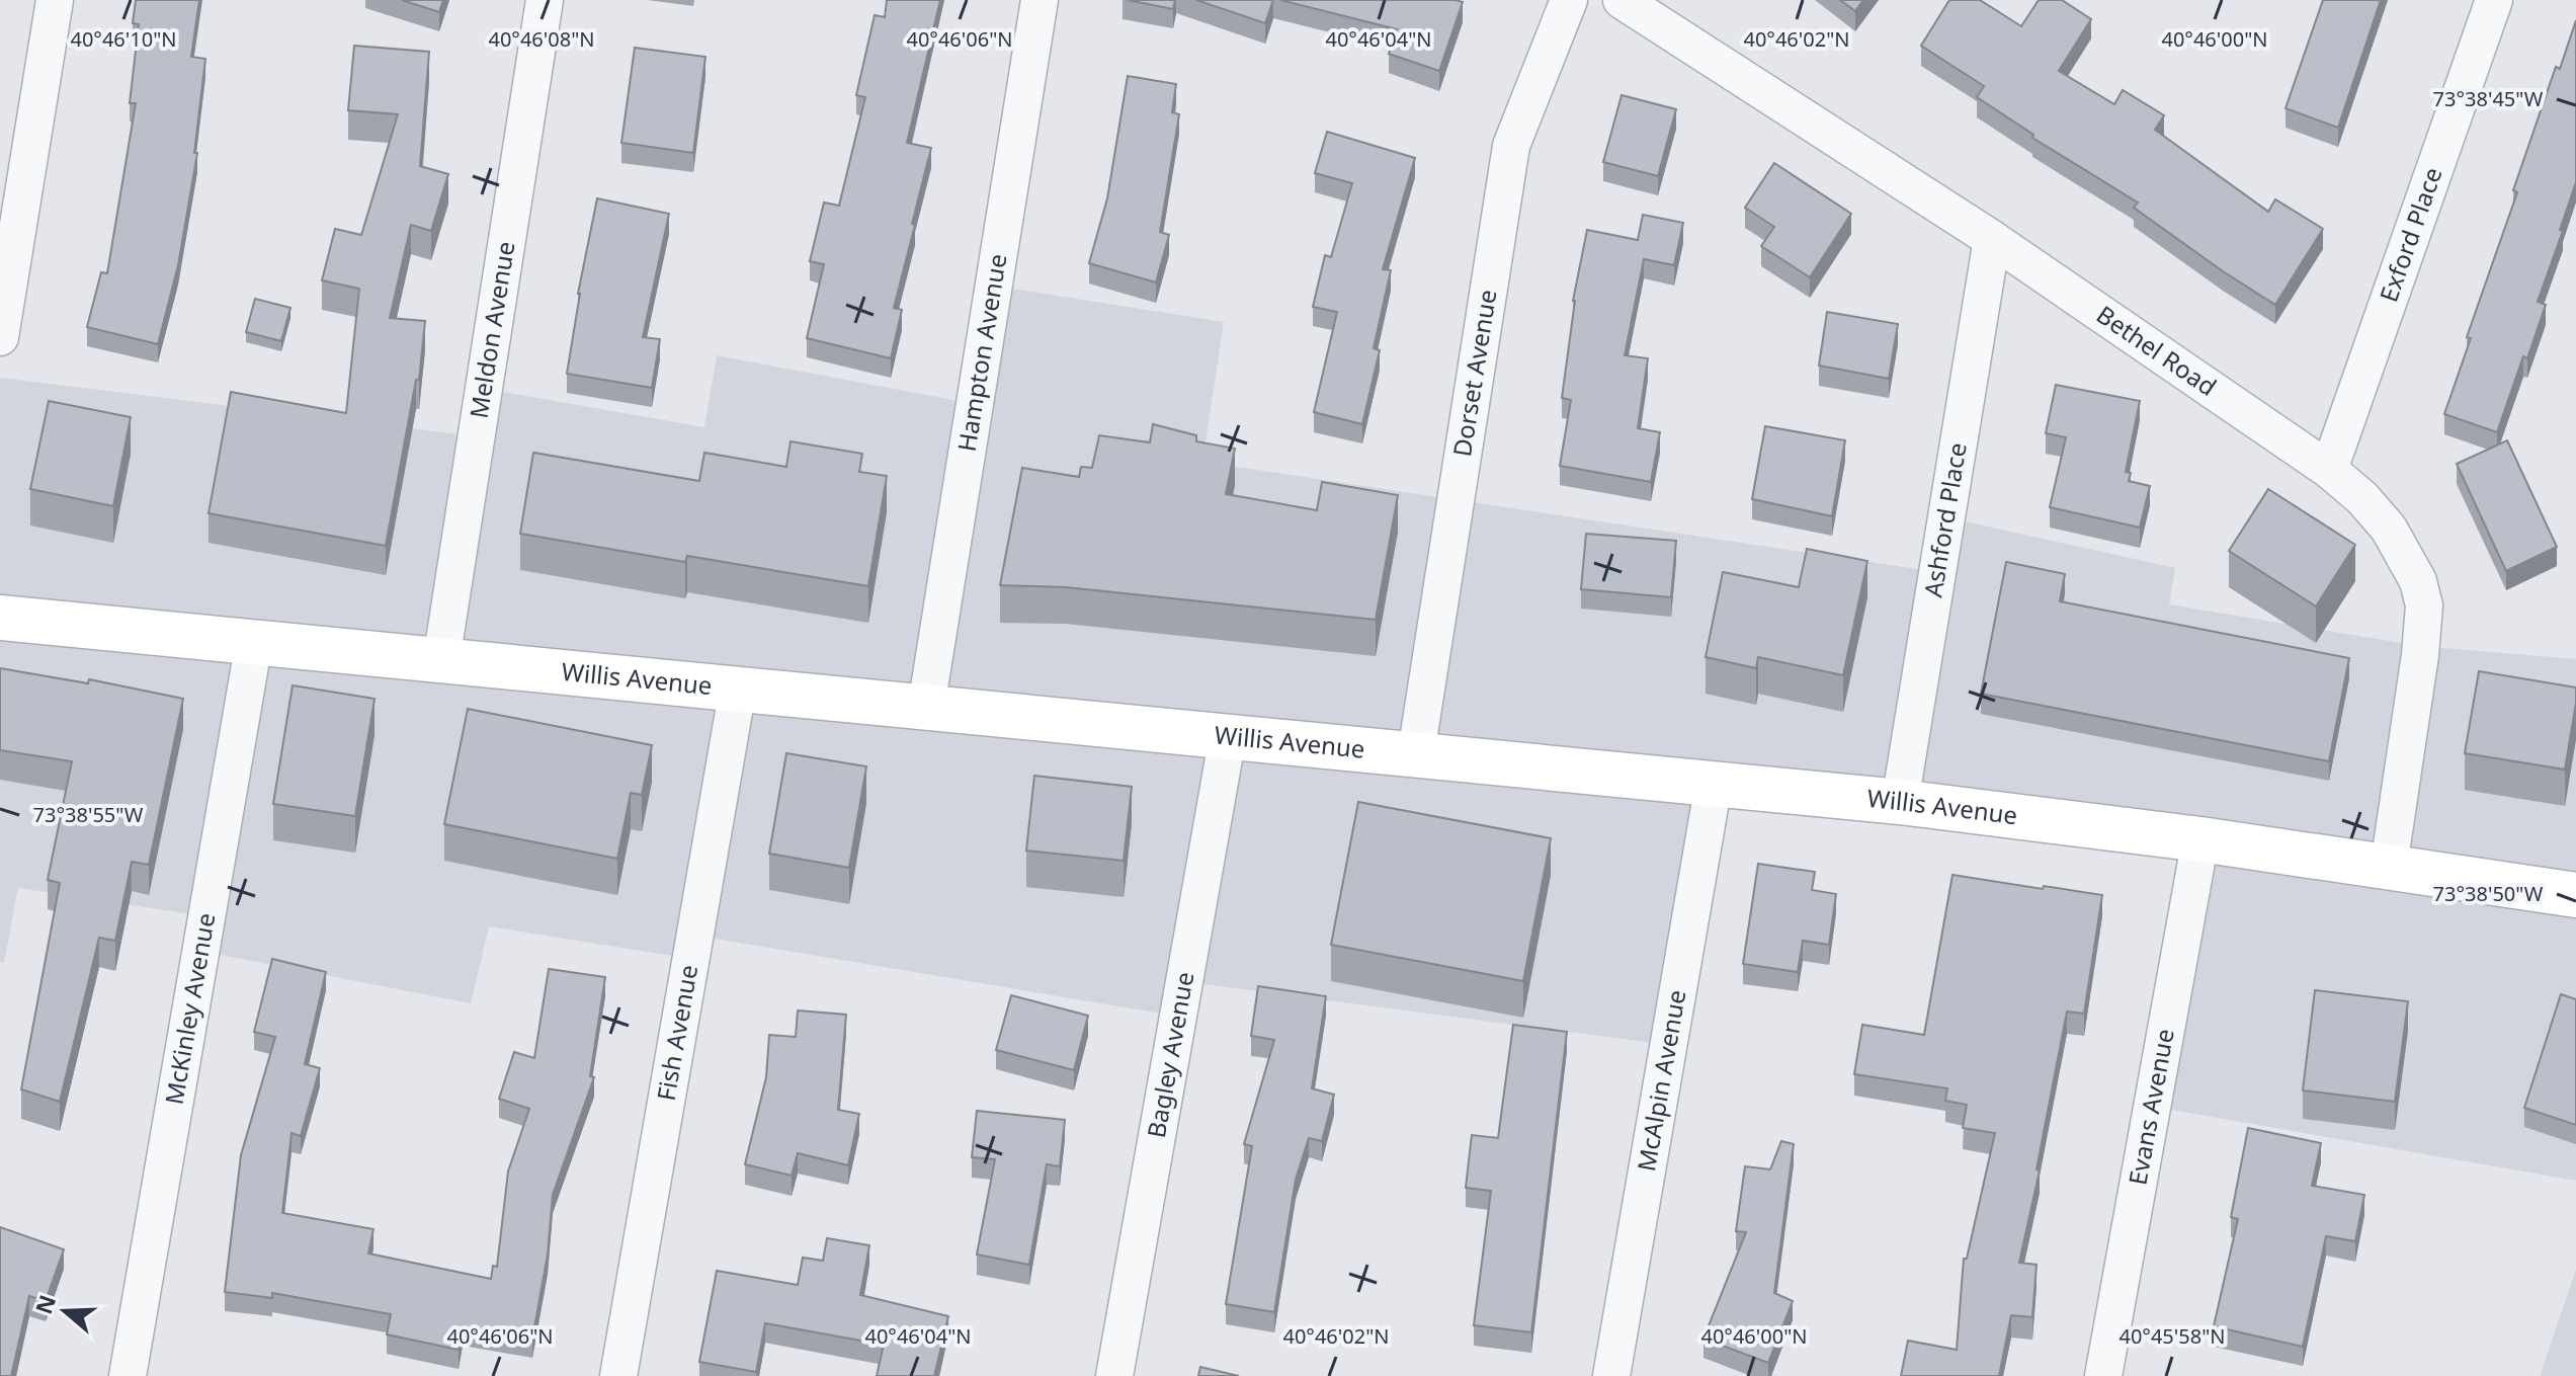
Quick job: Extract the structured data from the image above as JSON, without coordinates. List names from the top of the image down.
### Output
{
  "streets": {
    "main road": ["Willis Avenue"],
    "street": [
      "Exford Place",
      "Meldon Avenue",
      "Bethel Road",
      "Hampton Avenue",
      "Dorset Avenue",
      "Ashford Place",
      "McKinley Avenue",
      "Fish Avenue",
      "Bagley Avenue",
      "McAlpin Avenue",
      "Evans Avenue"
    ]
  },
  "crossings": [
    ["Exford Place", "Bethel Road"],
    ["Meldon Avenue", "Willis Avenue"],
    ["Bethel Road", "Ashford Place"],
    ["Bethel Road", "Willis Avenue"],
    ["Hampton Avenue", "Willis Avenue"],
    ["Dorset Avenue", "Willis Avenue"],
    ["Ashford Place", "Willis Avenue"],
    ["Willis Avenue", "McKinley Avenue"],
    ["Willis Avenue", "Fish Avenue"],
    ["Willis Avenue", "Bagley Avenue"],
    ["Willis Avenue", "McAlpin Avenue"],
    ["Willis Avenue", "Evans Avenue"]
  ],
  "north": "left",
  "coordinates": [
    "40°46'10\"N",
    "40°46'08\"N",
    "40°46'06\"N",
    "40°46'04\"N",
    "40°46'02\"N",
    "40°46'00\"N",
    "73°38'45\"W",
    "73°38'55\"W",
    "73°38'50\"W",
    "40°45'58\"N"
  ]
}
